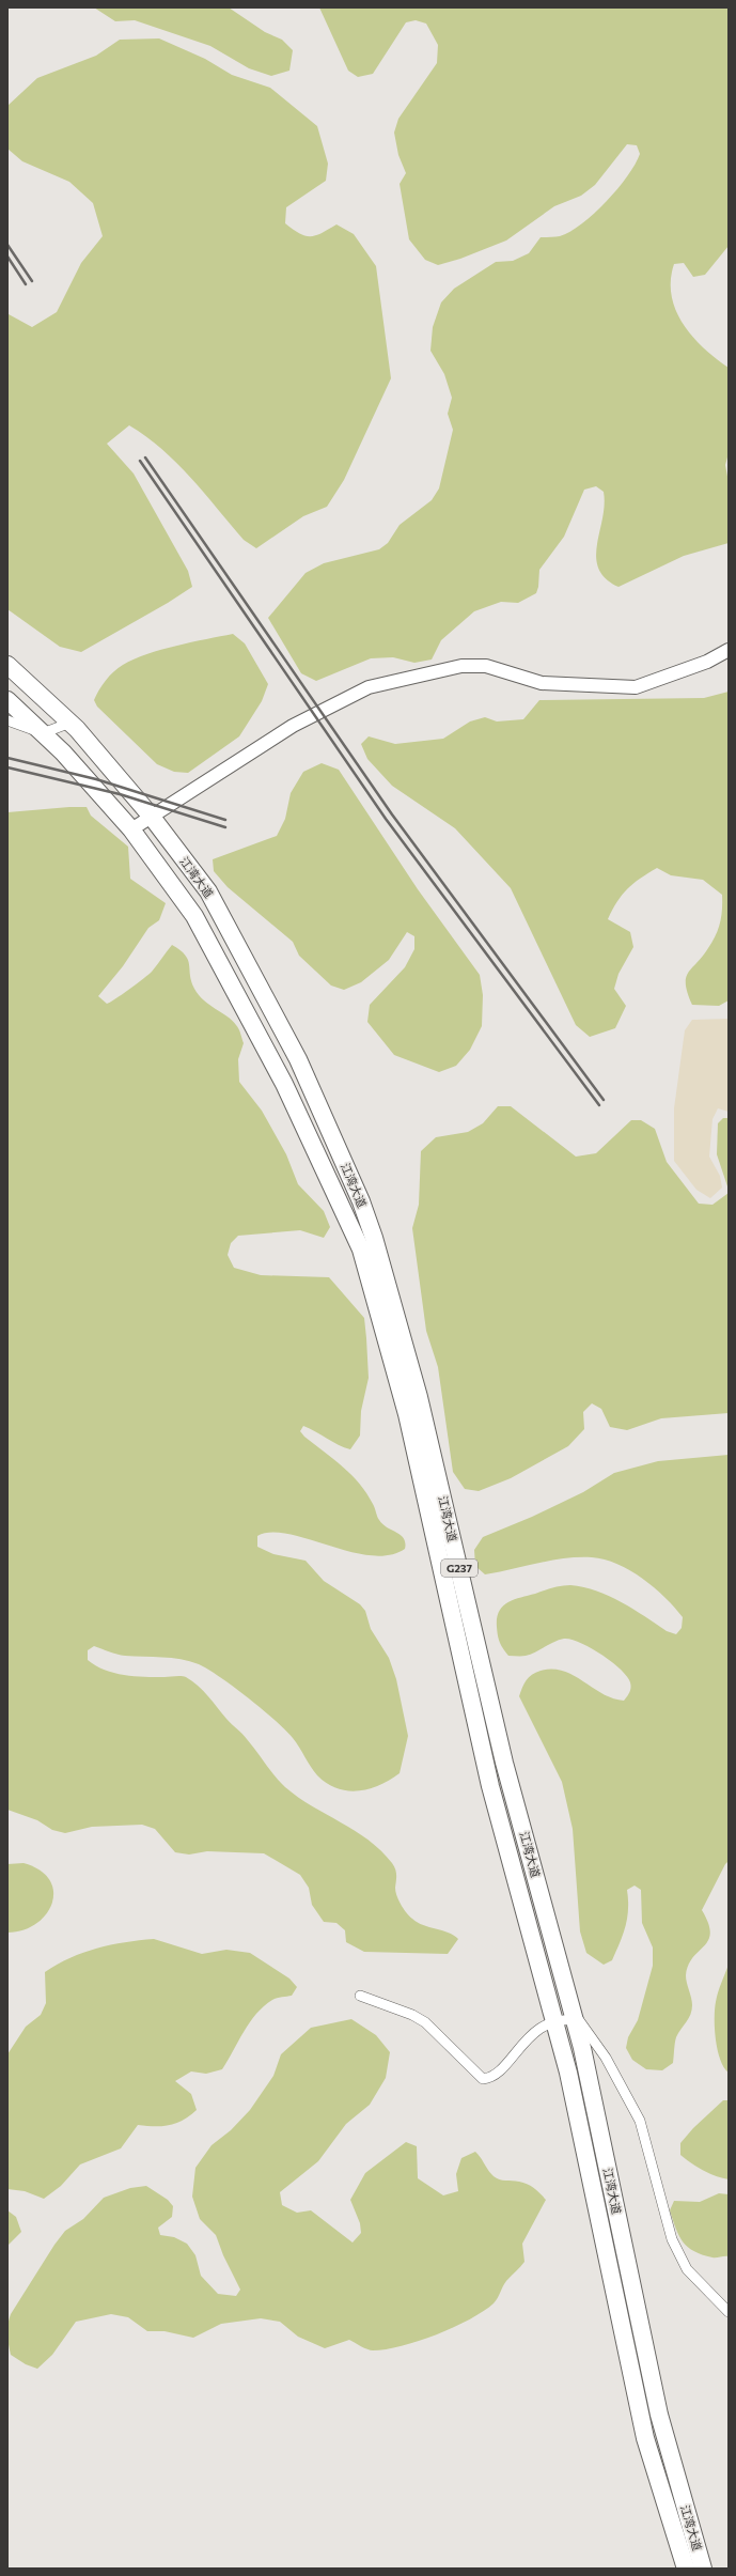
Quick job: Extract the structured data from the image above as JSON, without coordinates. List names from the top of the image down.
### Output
{
  "streets": {
    "highway": ["江湾大道", "G237"]
  }
}
